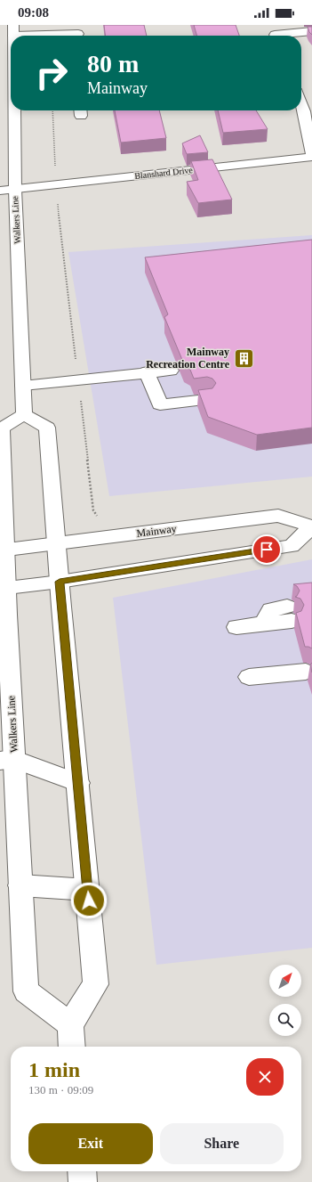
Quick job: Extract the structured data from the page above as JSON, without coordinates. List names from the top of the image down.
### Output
{
  "streets": {
    "main road": ["Blanshard Drive", "Walkers Line", "Mainway"]
  },
  "crossings": [
    ["Blanshard Drive", "Walkers Line"],
    ["Walkers Line", "Mainway"]
  ],
  "places": {
    "building": ["Mainway Recreation Centre"]
  },
  "north": "top right",
  "page": {
    "status": "09:08",
    "turn": ["80 m", "Mainway"],
    "heading": ["1 min", "130 m · 09:09"],
    "buttons": ["Exit", "Share"]
  }
}
